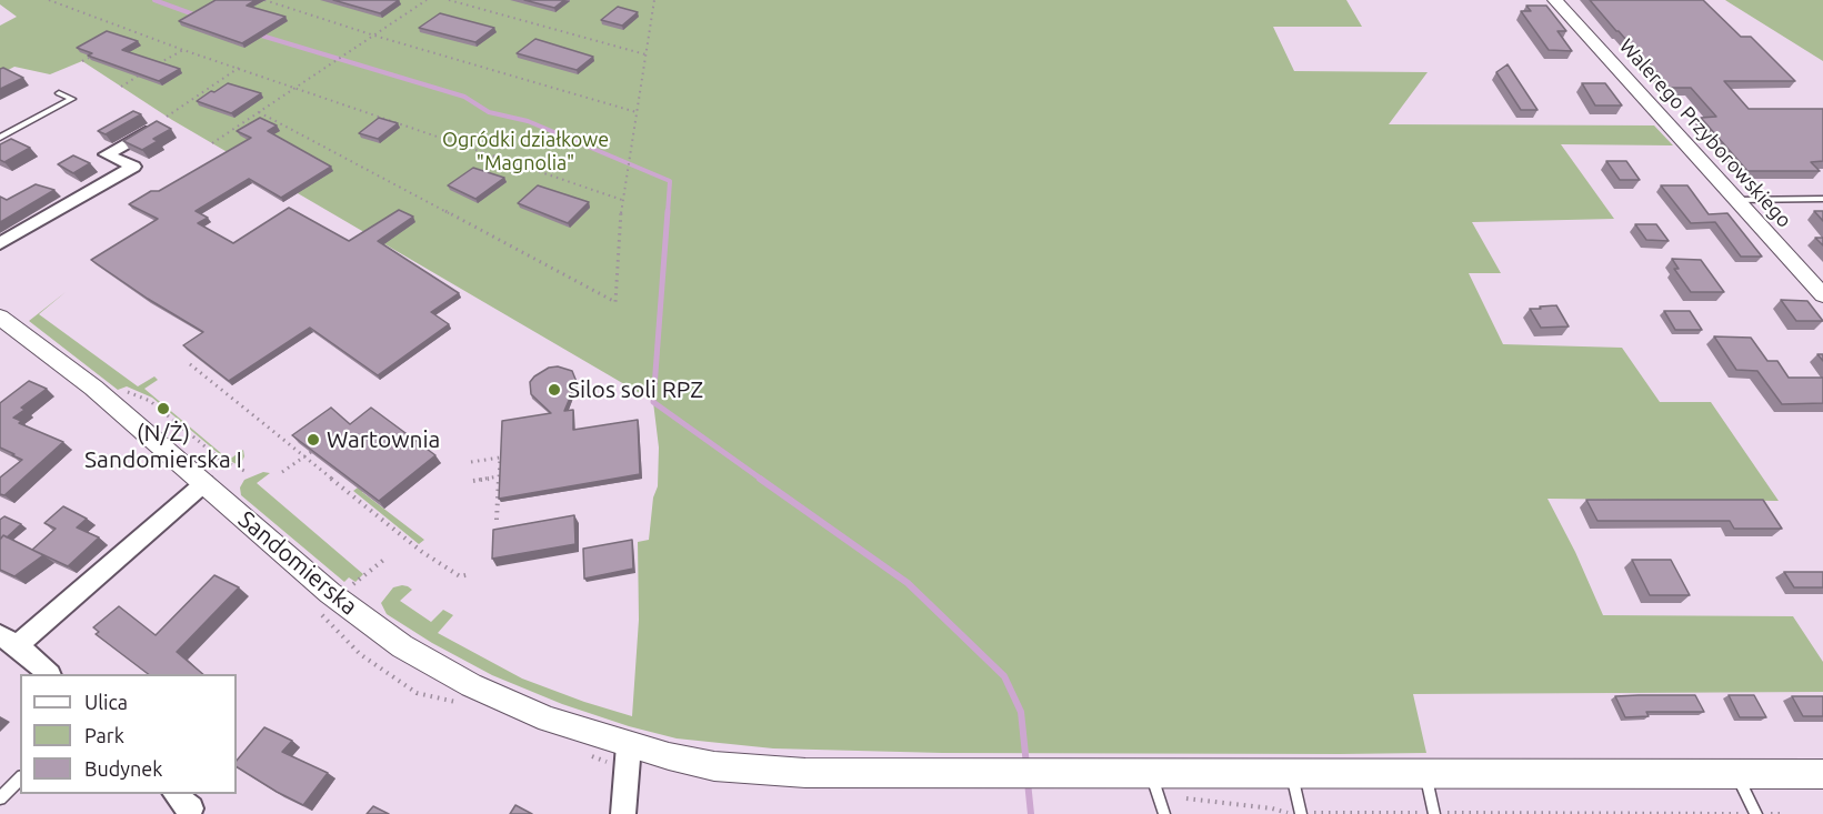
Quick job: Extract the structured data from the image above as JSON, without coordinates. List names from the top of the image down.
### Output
{
  "streets": {
    "street": ["Walerego Przyborowskiego", "Sandomierska"]
  },
  "parks": ["Ogródki działkowe \"Magnolia\""],
  "places": ["Silos soli RPZ", "(N/Ż) Sandomierska I", "Wartownia"],
  "legend": ["Ulica", "Park", "Budynek"]
}
